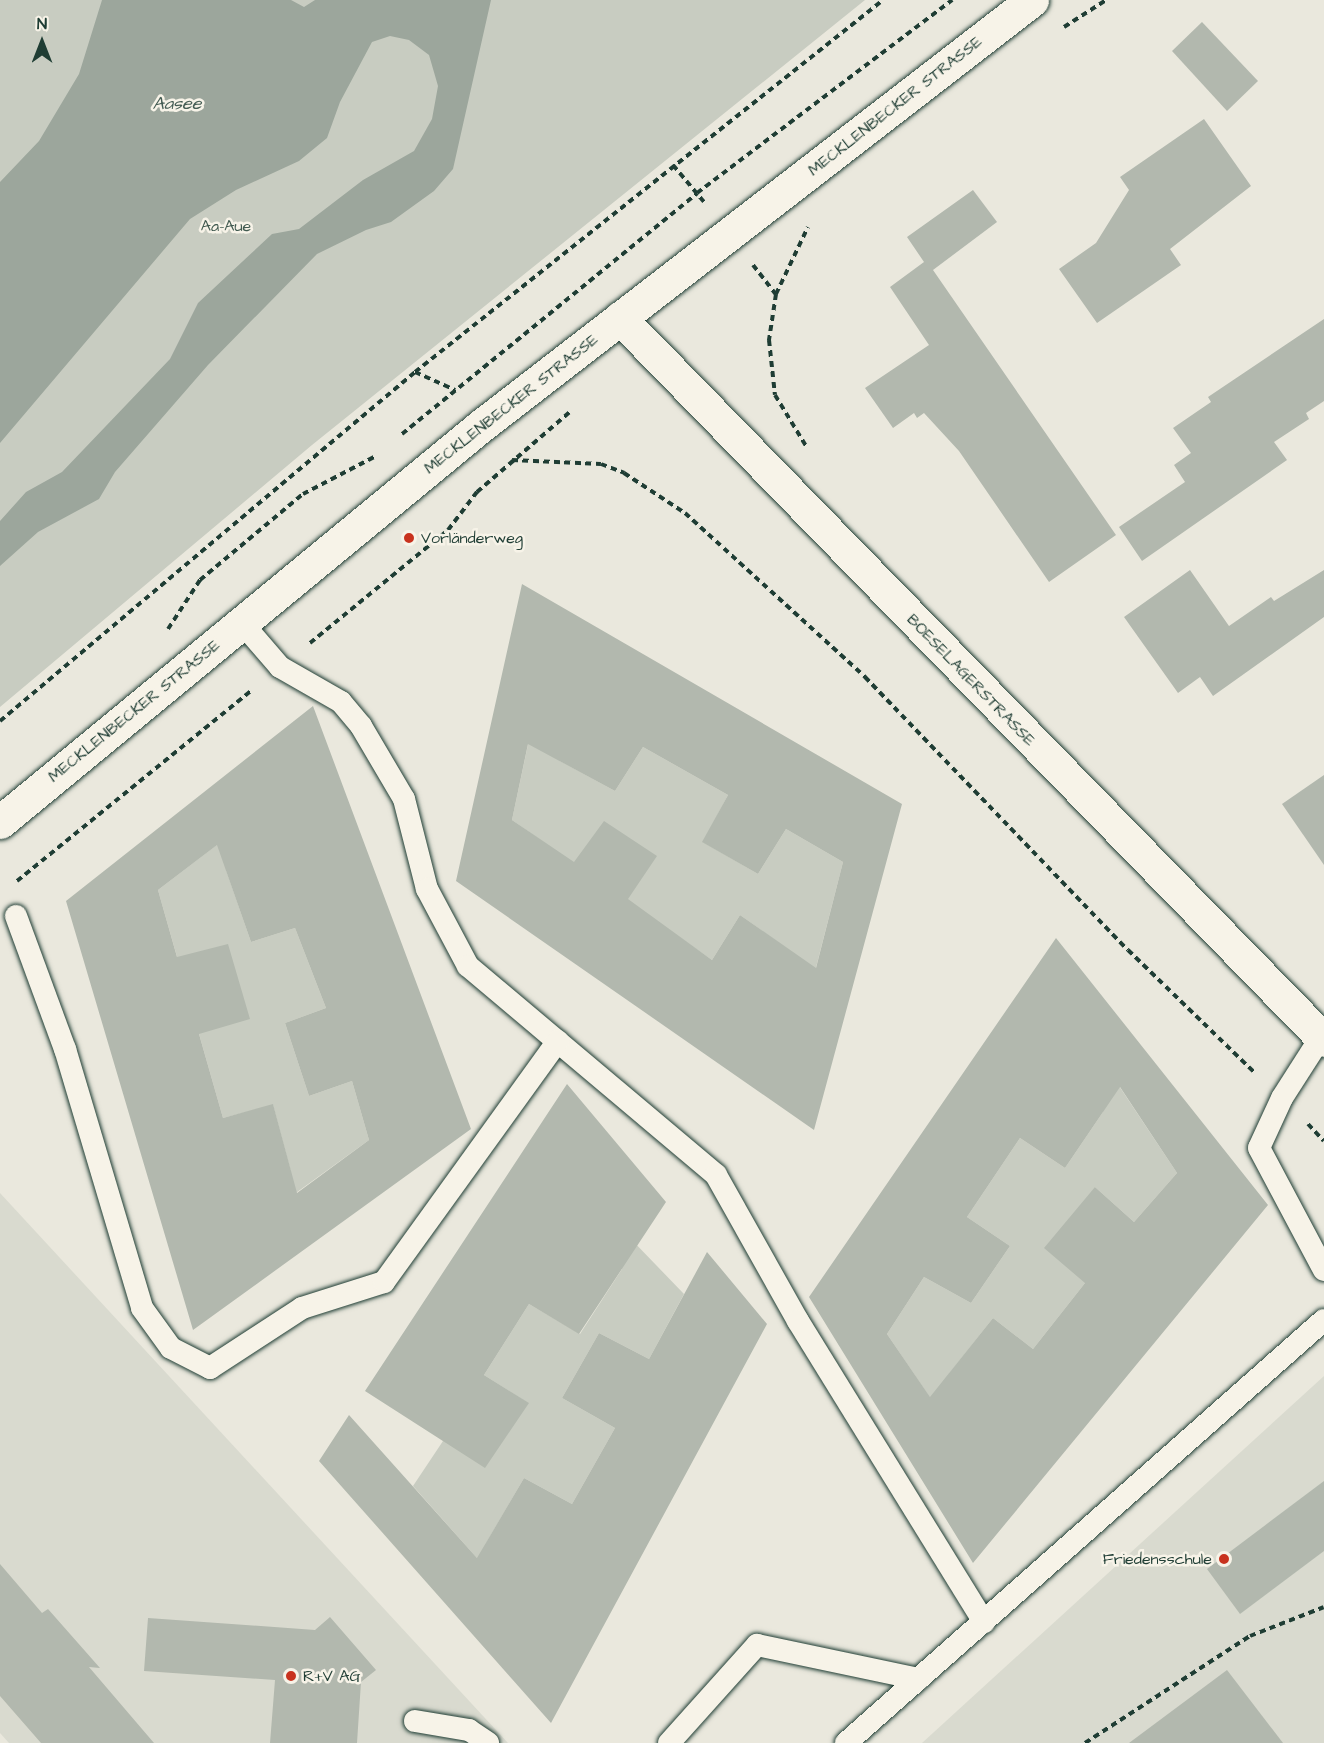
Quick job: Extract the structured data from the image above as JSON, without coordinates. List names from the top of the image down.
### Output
{
  "streets": {
    "street": ["MECKLENBECKER STRASSE", "BOESELAGERSTRASSE"]
  },
  "crossings": [
    ["MECKLENBECKER STRASSE", "BOESELAGERSTRASSE"]
  ],
  "water": ["Aasee"],
  "parks": ["Aa-Aue"],
  "places": ["Vorländerweg", "Friedensschule", "R+V AG"],
  "north": "top"
}
